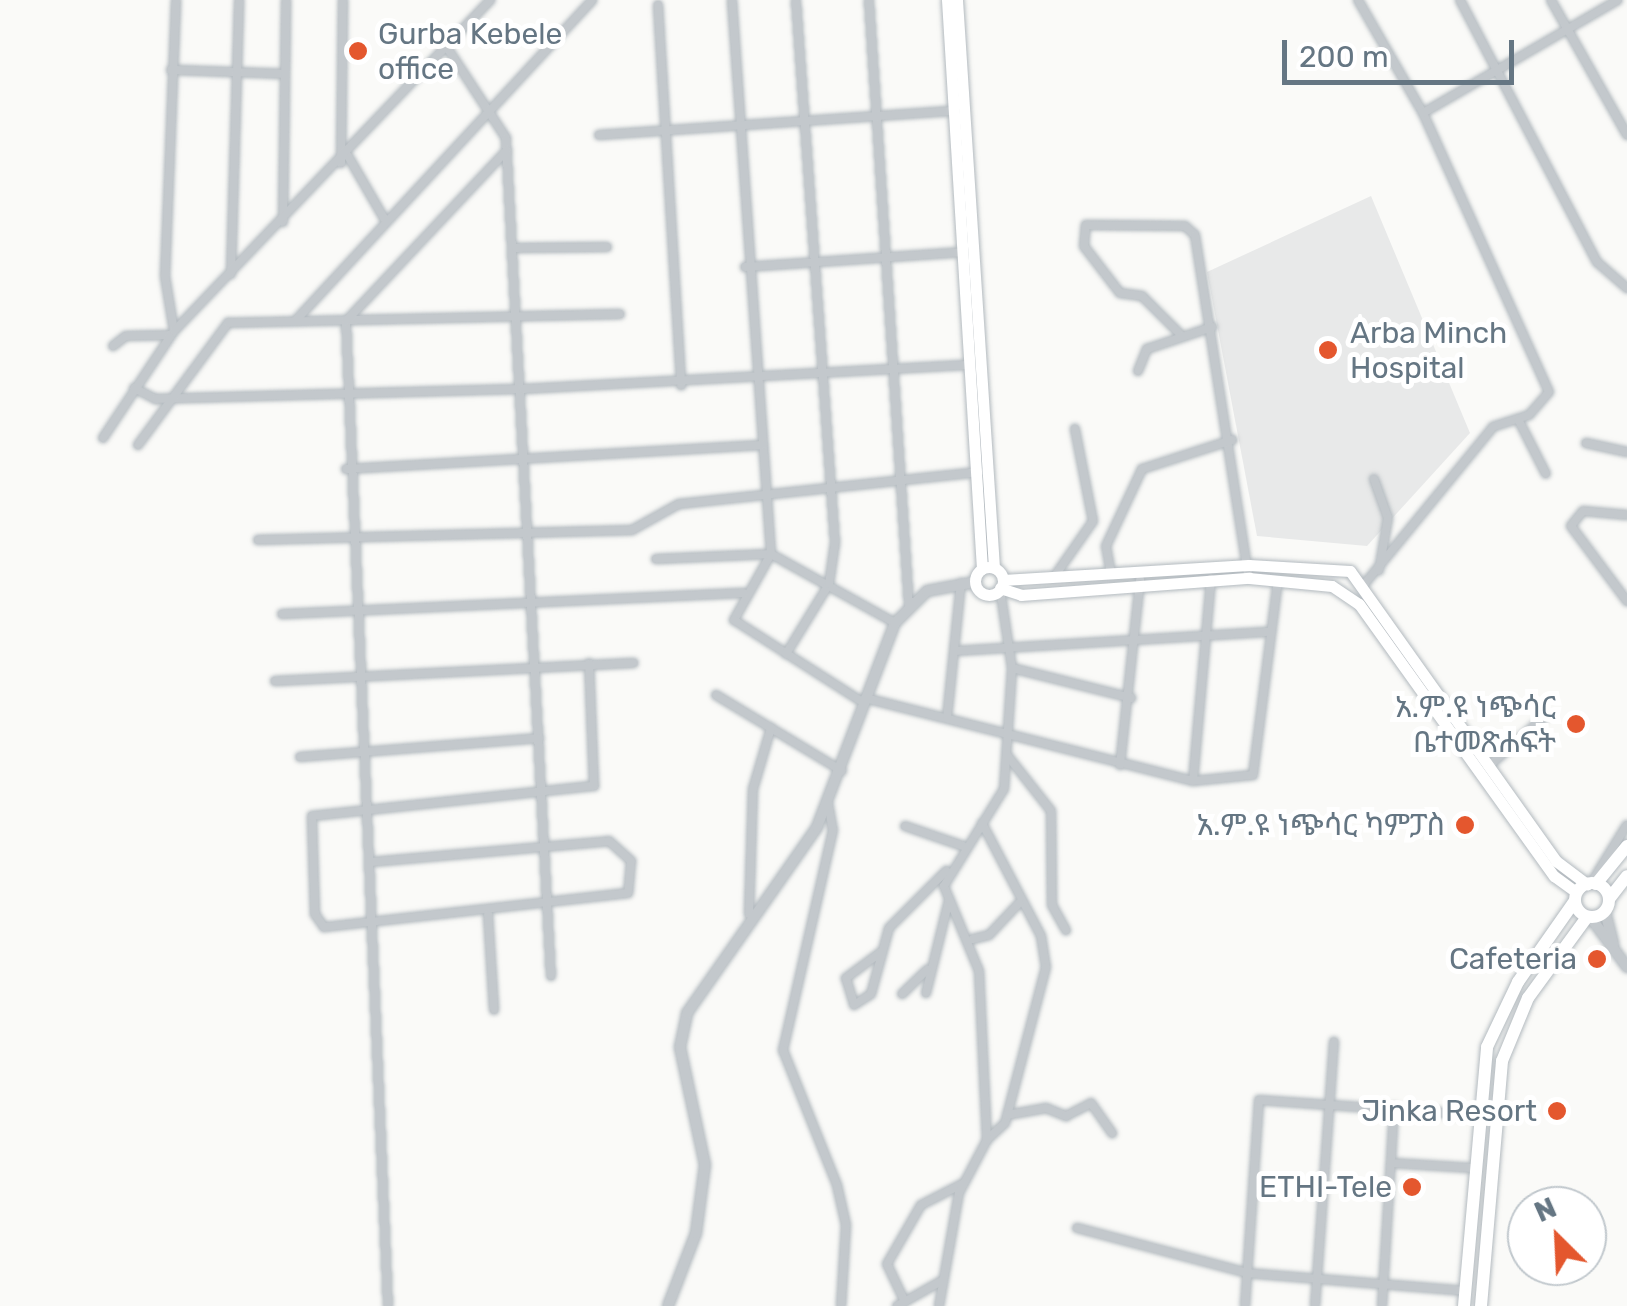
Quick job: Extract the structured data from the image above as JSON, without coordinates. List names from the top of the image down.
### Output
{
  "places": [
    "Gurba Kebele office",
    "Arba Minch Hospital",
    "አ.ም.ዩ ነጭሳር ቤተመጽሐፍት",
    "አ.ም.ዩ ነጭሳር ካምፓስ",
    "Cafeteria",
    "Jinka Resort",
    "ETHI-Tele"
  ],
  "scale_bar": "200 m",
  "north": "top left"
}
